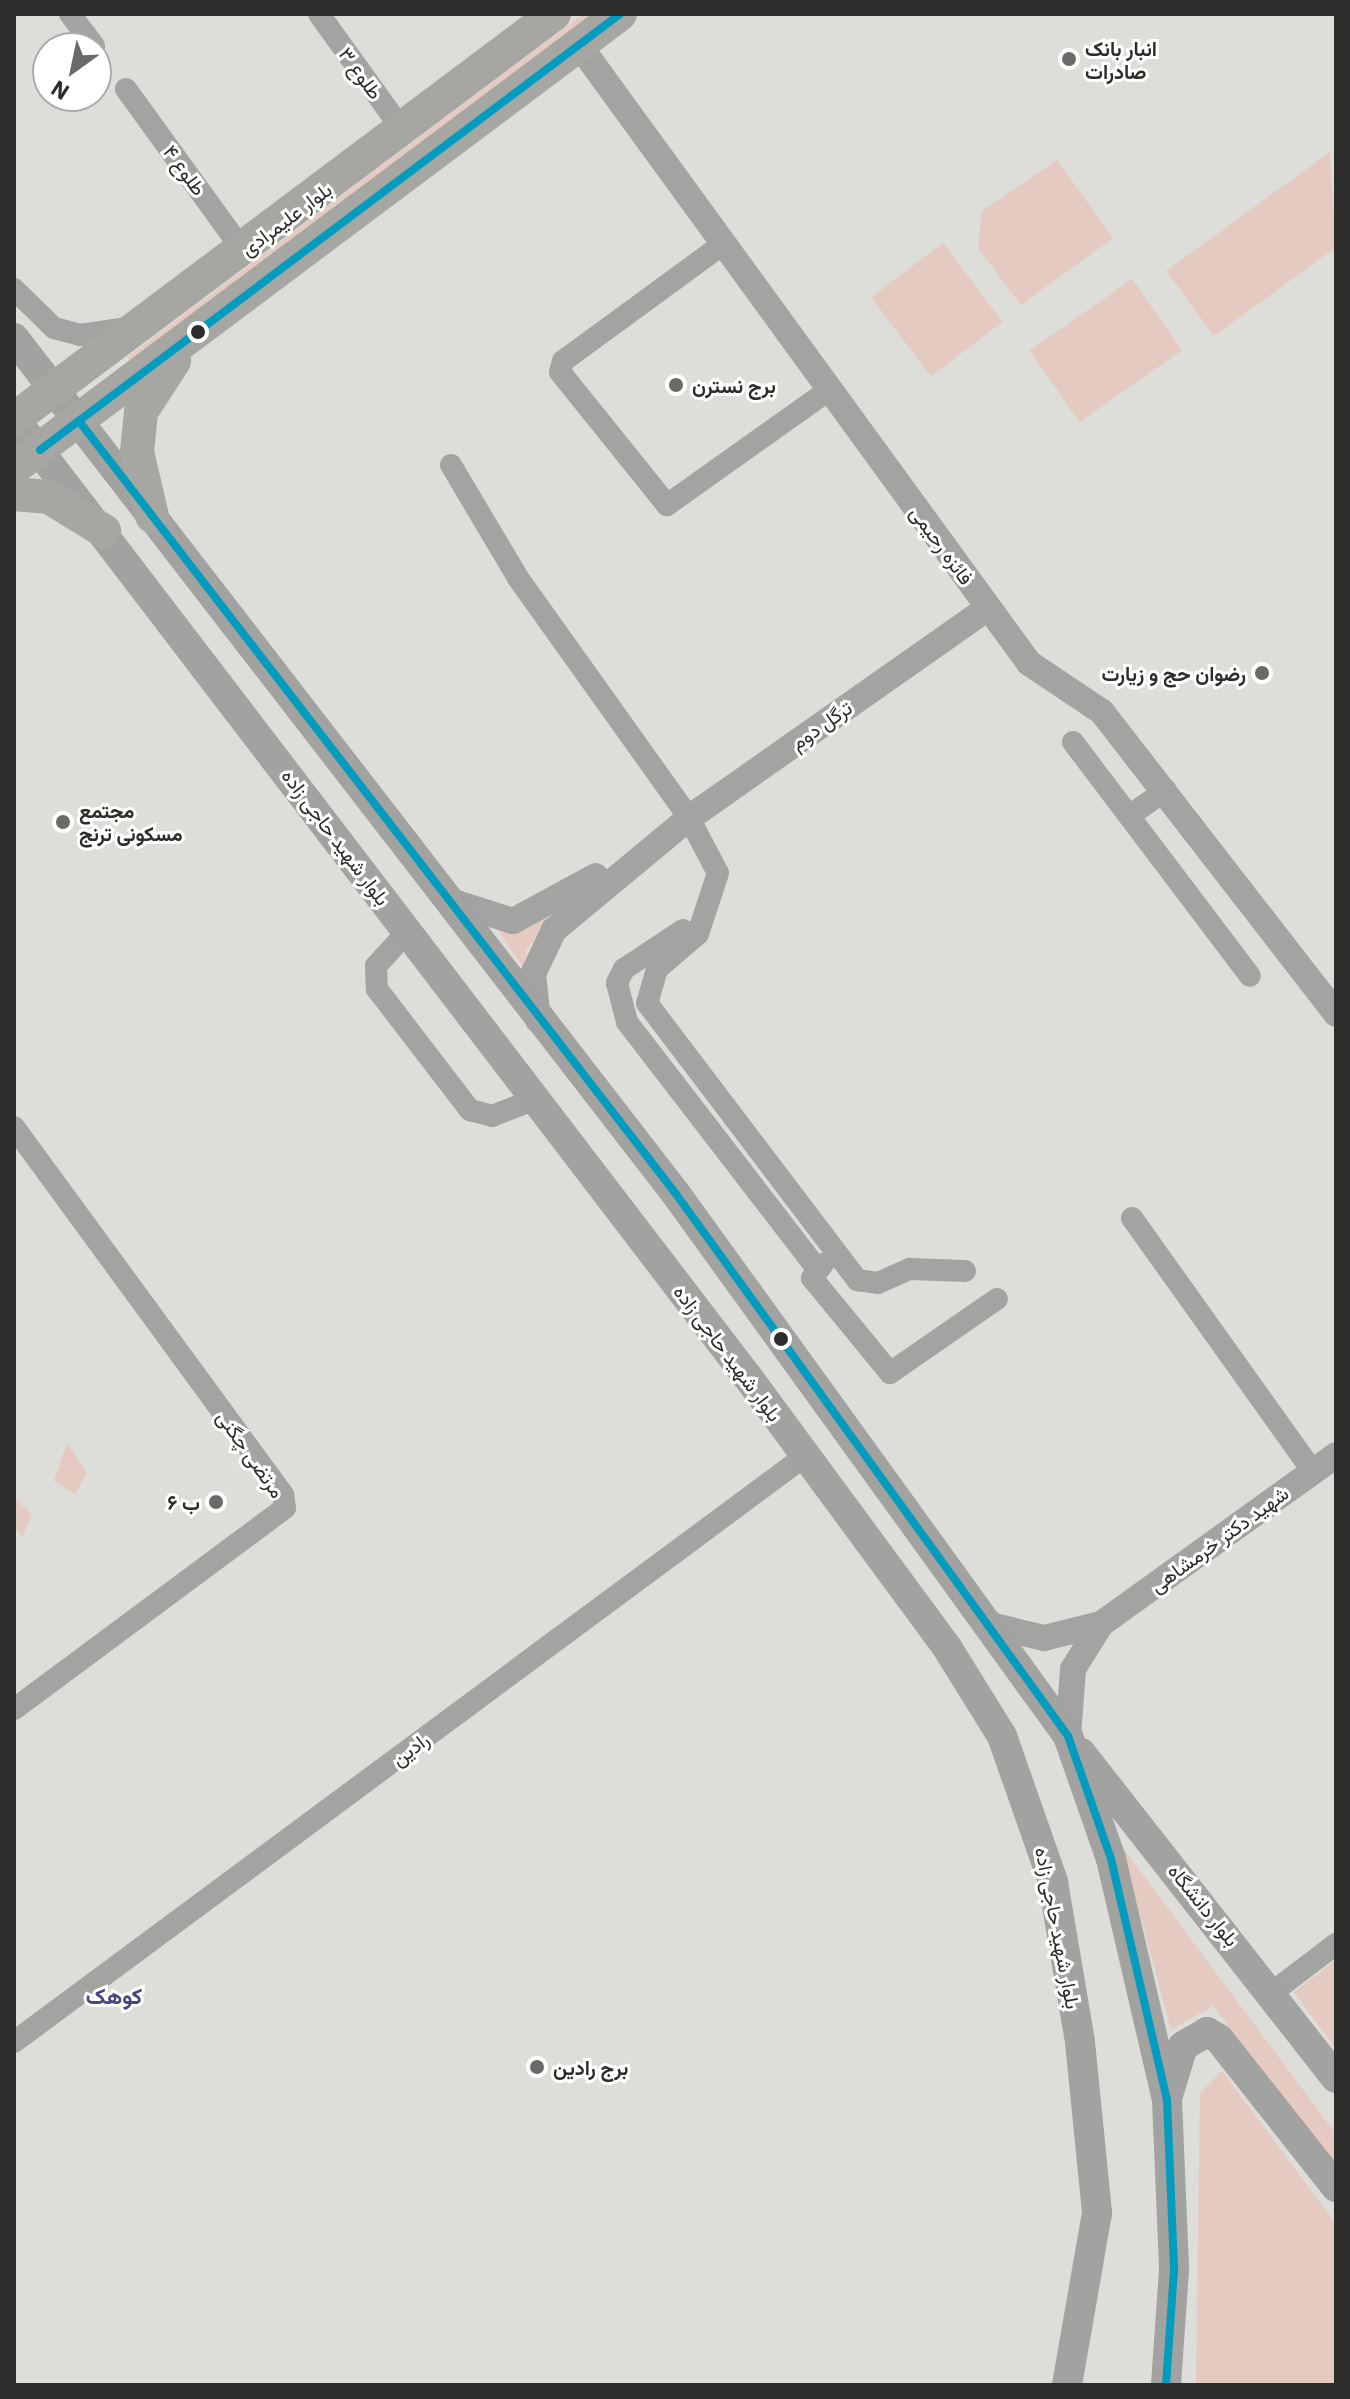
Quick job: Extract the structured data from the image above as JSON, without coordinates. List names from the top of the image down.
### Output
{
  "streets": {
    "main road": ["بلوار علیمرادی", "بلوار شهید حاجی زاده", "بلوار دانشگاه"],
    "street": [
      "طلوع ۳",
      "طلوع ۴",
      "فائزه رحیمی",
      "ترگل دوم",
      "مرتضی چگنی",
      "شهید دکتر خرمشاهی",
      "رادین"
    ]
  },
  "crossings": [
    ["طلوع ۳", "بلوار علیمرادی"],
    ["طلوع ۴", "بلوار علیمرادی"],
    ["بلوار علیمرادی", "فائزه رحیمی"],
    ["بلوار علیمرادی", "بلوار شهید حاجی زاده"],
    ["فائزه رحیمی", "ترگل دوم"],
    ["بلوار شهید حاجی زاده", "رادین"],
    ["شهید دکتر خرمشاهی", "بلوار دانشگاه"]
  ],
  "districts": ["کوهک"],
  "places": [
    "انبار بانک صادرات",
    "برج نسترن",
    "رضوان حج و زیارت",
    "مجتمع مسکونی ترنج",
    "ب ۶",
    "برج رادین"
  ],
  "north": "bottom left"
}
